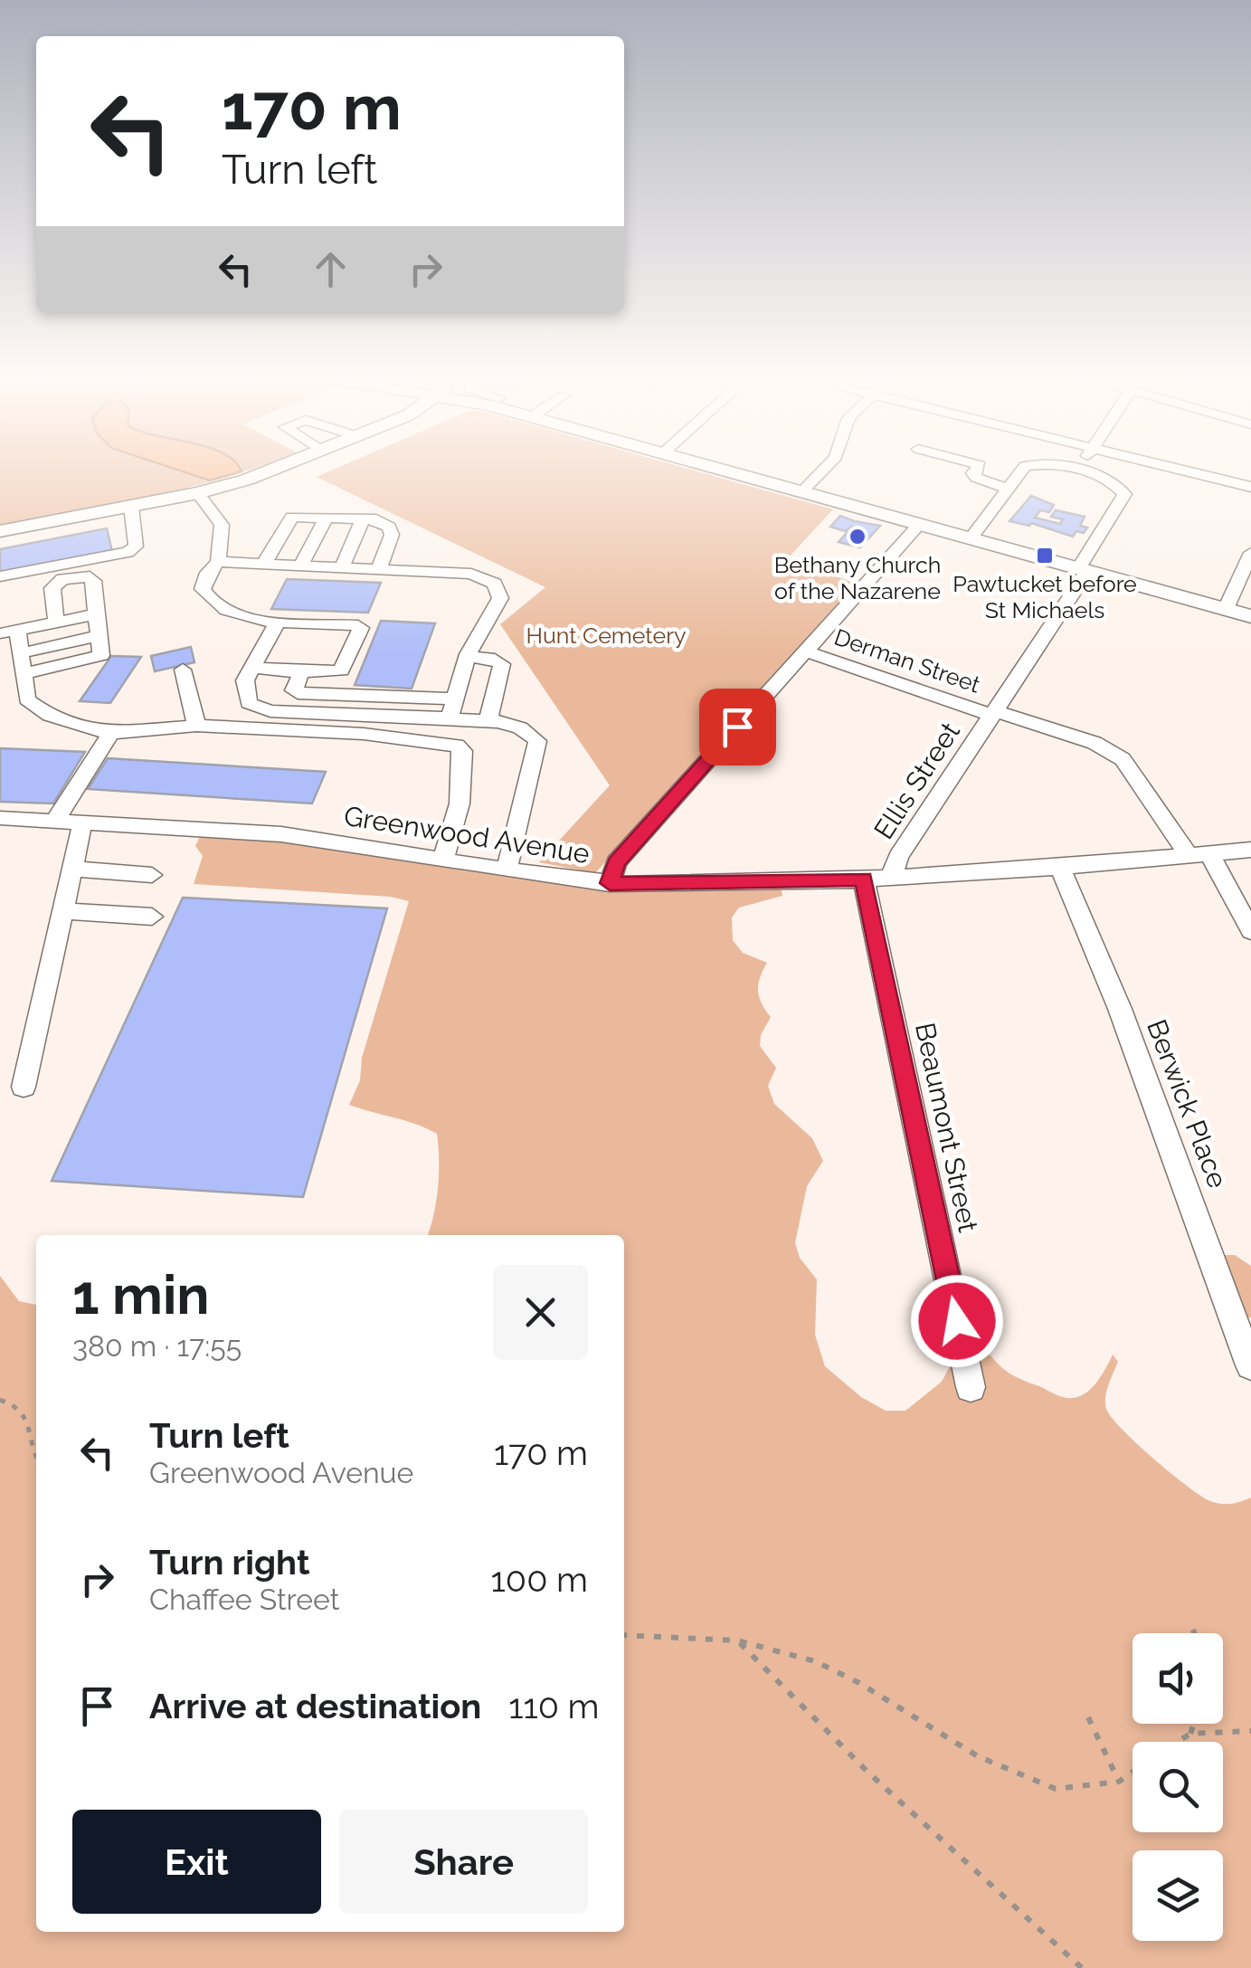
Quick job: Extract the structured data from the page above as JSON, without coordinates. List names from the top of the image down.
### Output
{
  "streets": {
    "street": [
      "Derman Street",
      "Ellis Street",
      "Greenwood Avenue",
      "Berwick Place",
      "Beaumont Street"
    ]
  },
  "crossings": [
    ["Derman Street", "Ellis Street"],
    ["Derman Street", "Greenwood Avenue"],
    ["Ellis Street", "Greenwood Avenue"],
    ["Greenwood Avenue", "Berwick Place"],
    ["Greenwood Avenue", "Beaumont Street"]
  ],
  "parks": ["Hunt Cemetery"],
  "places": {
    "other": ["Bethany Church of the Nazarene"],
    "transit": ["Pawtucket before St Michaels"]
  },
  "page": {
    "turn": ["170 m", "Turn left"],
    "heading": ["1 min", "380 m · 17:55"],
    "list": [
      {
        "name": "Turn left",
        "note": "Greenwood Avenue",
        "value": "170 m"
      },
      {
        "name": "Turn right",
        "note": "Chaffee Street",
        "value": "100 m"
      },
      {
        "name": "Arrive at destination",
        "value": "110 m"
      }
    ],
    "buttons": ["Exit", "Share"]
  }
}
